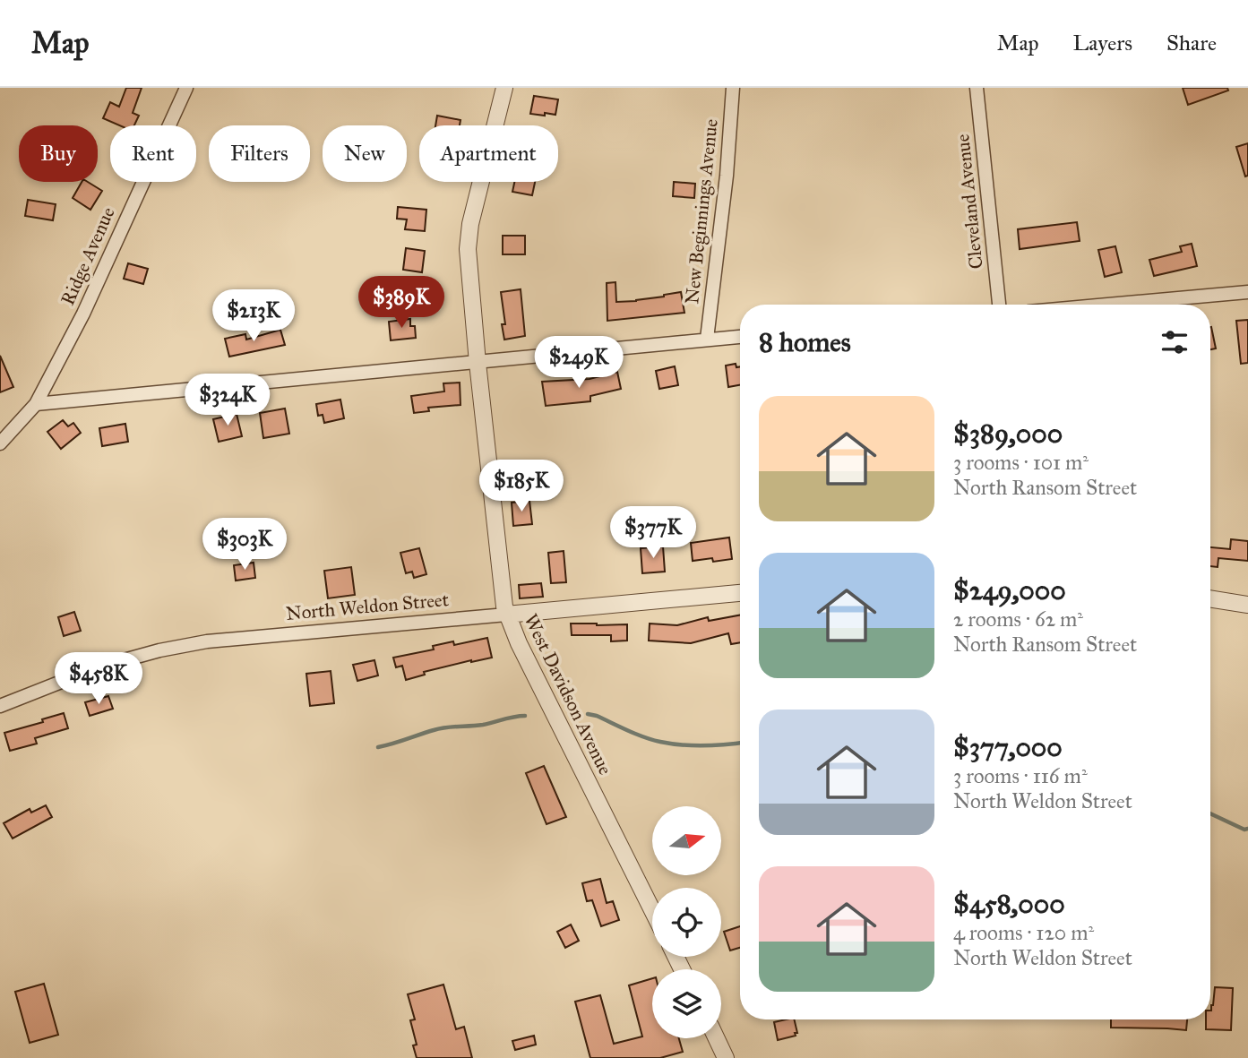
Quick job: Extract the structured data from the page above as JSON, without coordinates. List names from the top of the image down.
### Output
{
  "streets": {
    "street": [
      "Cleveland Avenue",
      "New Beginnings Avenue",
      "Ridge Avenue",
      "North Weldon Street",
      "West Davidson Avenue"
    ]
  },
  "crossings": [
    ["North Weldon Street", "West Davidson Avenue"]
  ],
  "north": "right",
  "page": {
    "header": "Map",
    "nav": ["Map", "Layers", "Share"],
    "chip": [
      "Buy",
      "Rent",
      "Filters",
      "New",
      "Apartment"
    ],
    "price": [
      "$389K",
      "$213K",
      "$249K",
      "$324K",
      "$185K",
      "$377K",
      "$303K",
      "$458K"
    ],
    "heading": "8 homes",
    "list": [
      {
        "name": "$389,000",
        "note": "3 rooms · 101 m² · North Ransom Street"
      },
      {
        "name": "$249,000",
        "note": "2 rooms · 62 m² · North Ransom Street"
      },
      {
        "name": "$377,000",
        "note": "3 rooms · 116 m² · North Weldon Street"
      },
      {
        "name": "$458,000",
        "note": "4 rooms · 120 m² · North Weldon Street"
      }
    ]
  }
}
